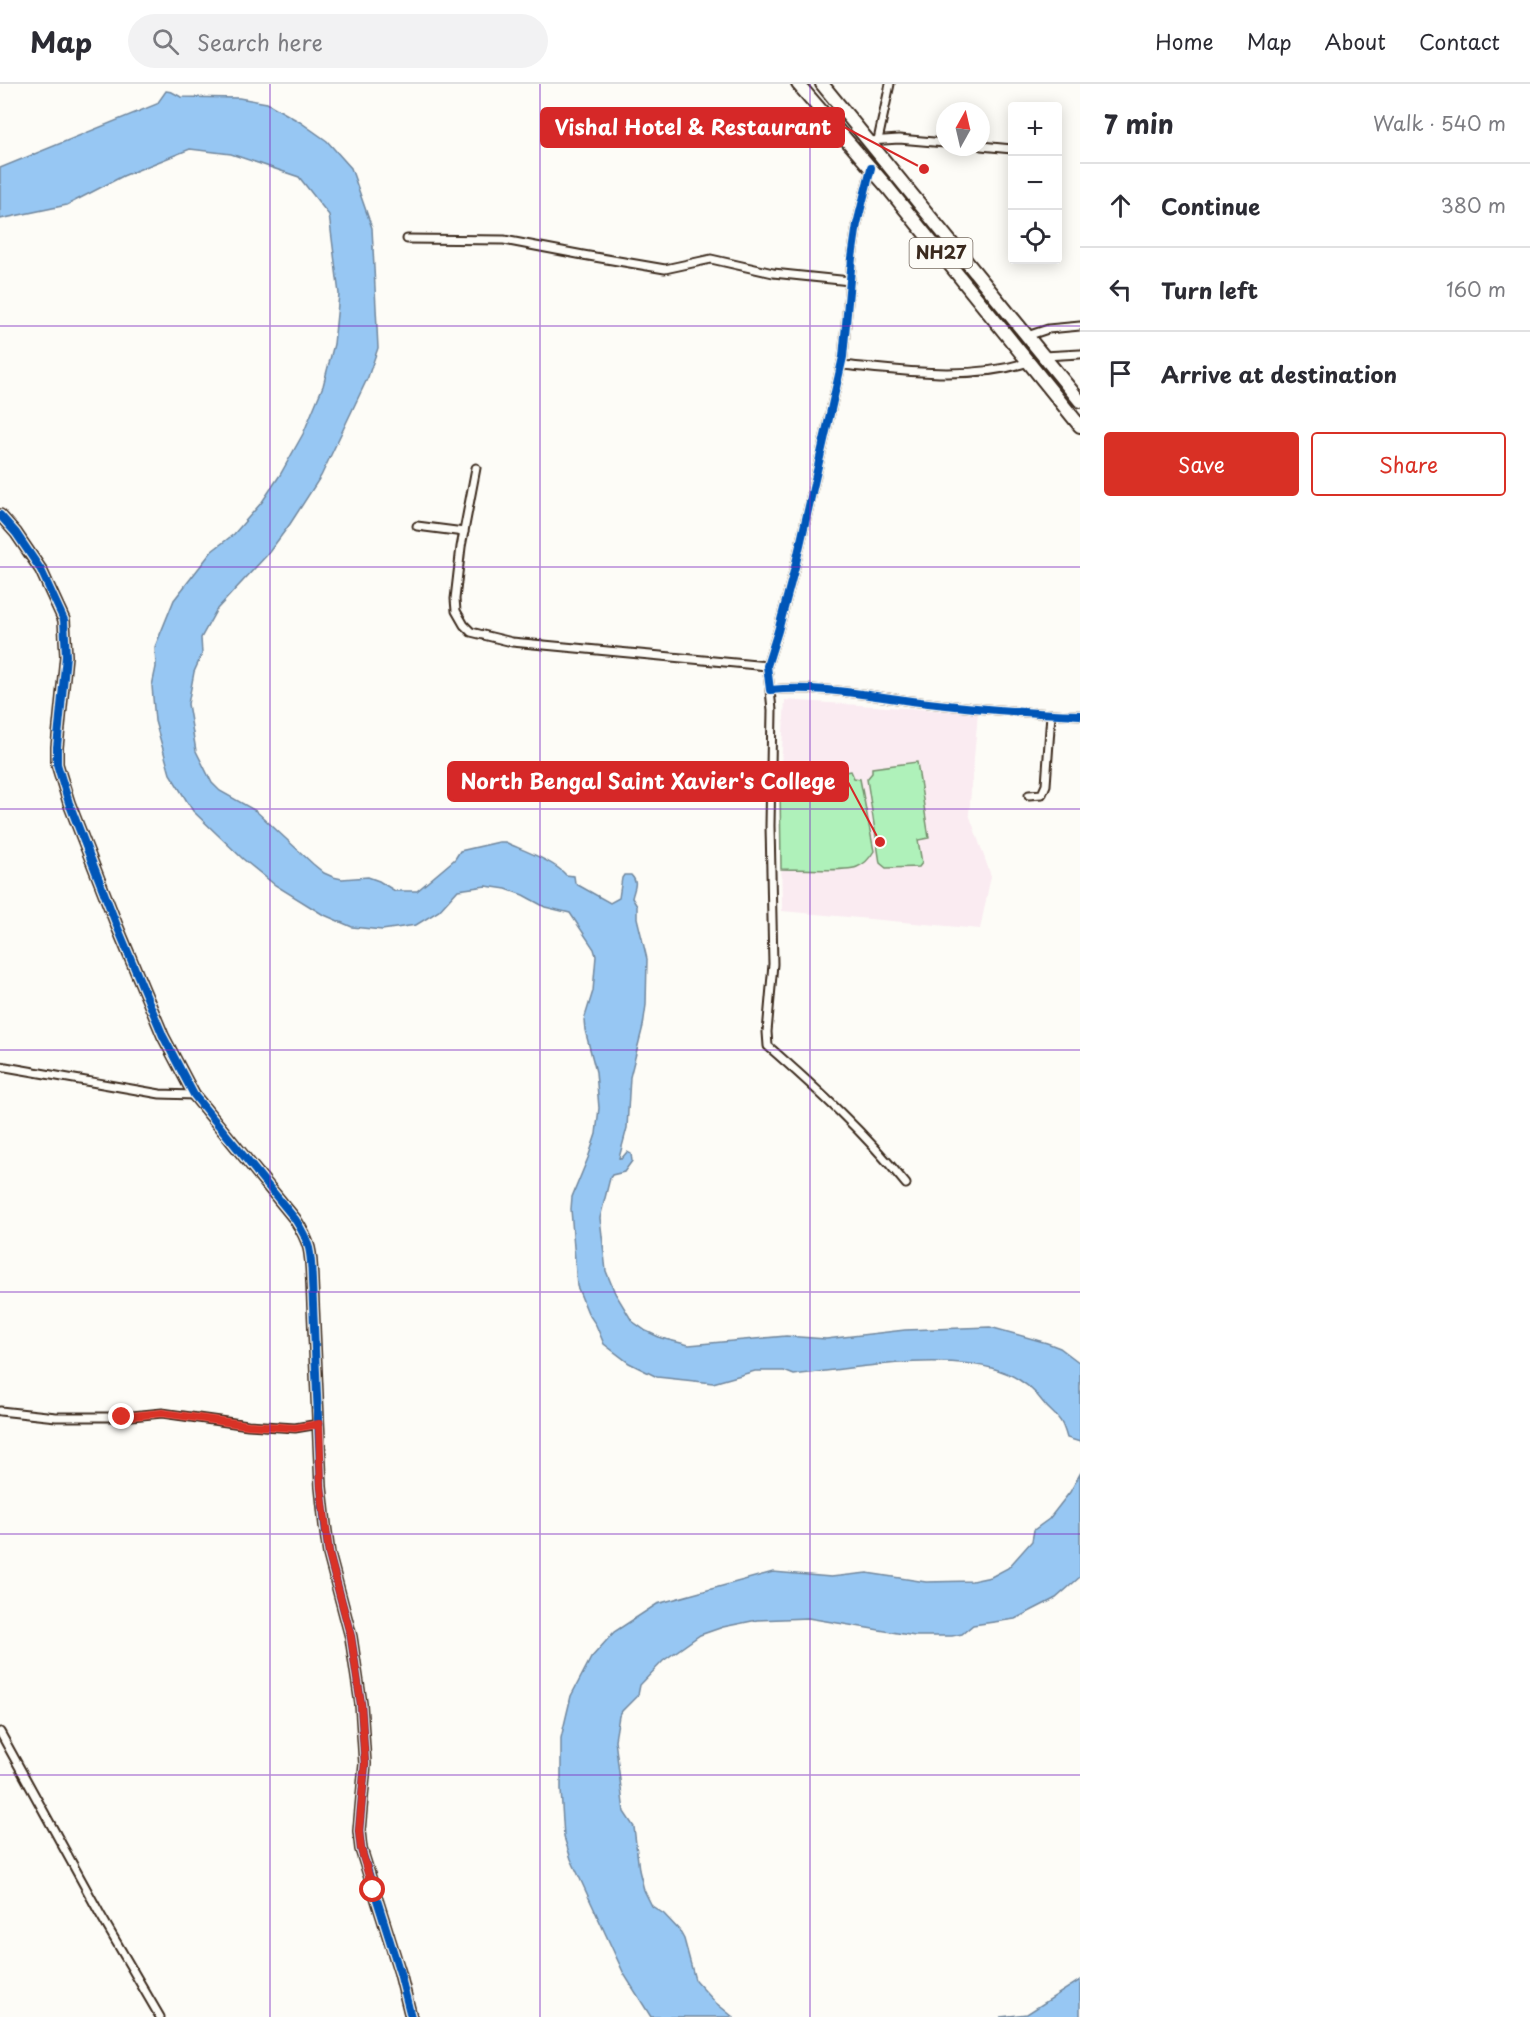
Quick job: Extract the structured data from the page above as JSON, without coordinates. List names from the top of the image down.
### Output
{
  "streets": {
    "highway": ["NH27"]
  },
  "places": ["Vishal Hotel & Restaurant", "North Bengal Saint Xavier's College"],
  "north": "top",
  "page": {
    "header": "Map",
    "search": "Search here",
    "nav": [
      "Home",
      "Map",
      "About",
      "Contact"
    ],
    "heading": ["7 min", "Walk · 540 m"],
    "map_buttons": ["+", "−"],
    "list": [
      ["Continue", "380 m"],
      ["Turn left", "160 m"],
      "Arrive at destination"
    ],
    "buttons": ["Save", "Share"]
  }
}
